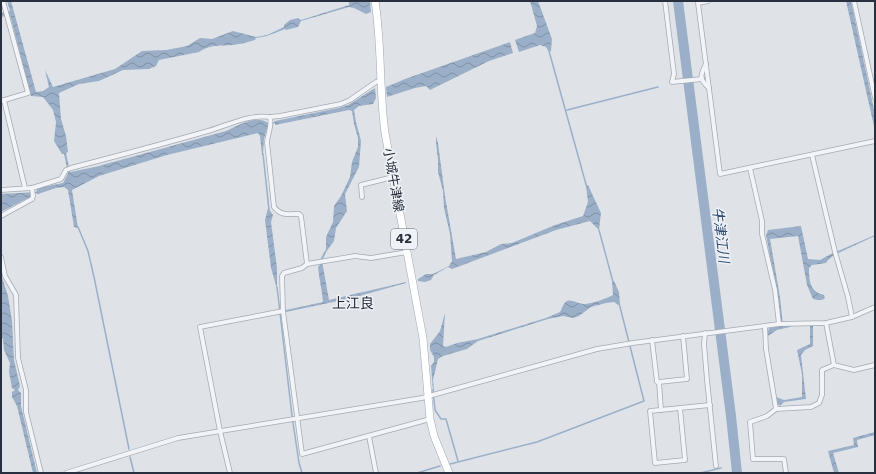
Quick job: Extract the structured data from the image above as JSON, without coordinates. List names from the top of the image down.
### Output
{
  "streets": {
    "main road": ["小城牛津線", "42"]
  },
  "districts": ["上江良"],
  "water": ["牛津江川"]
}
